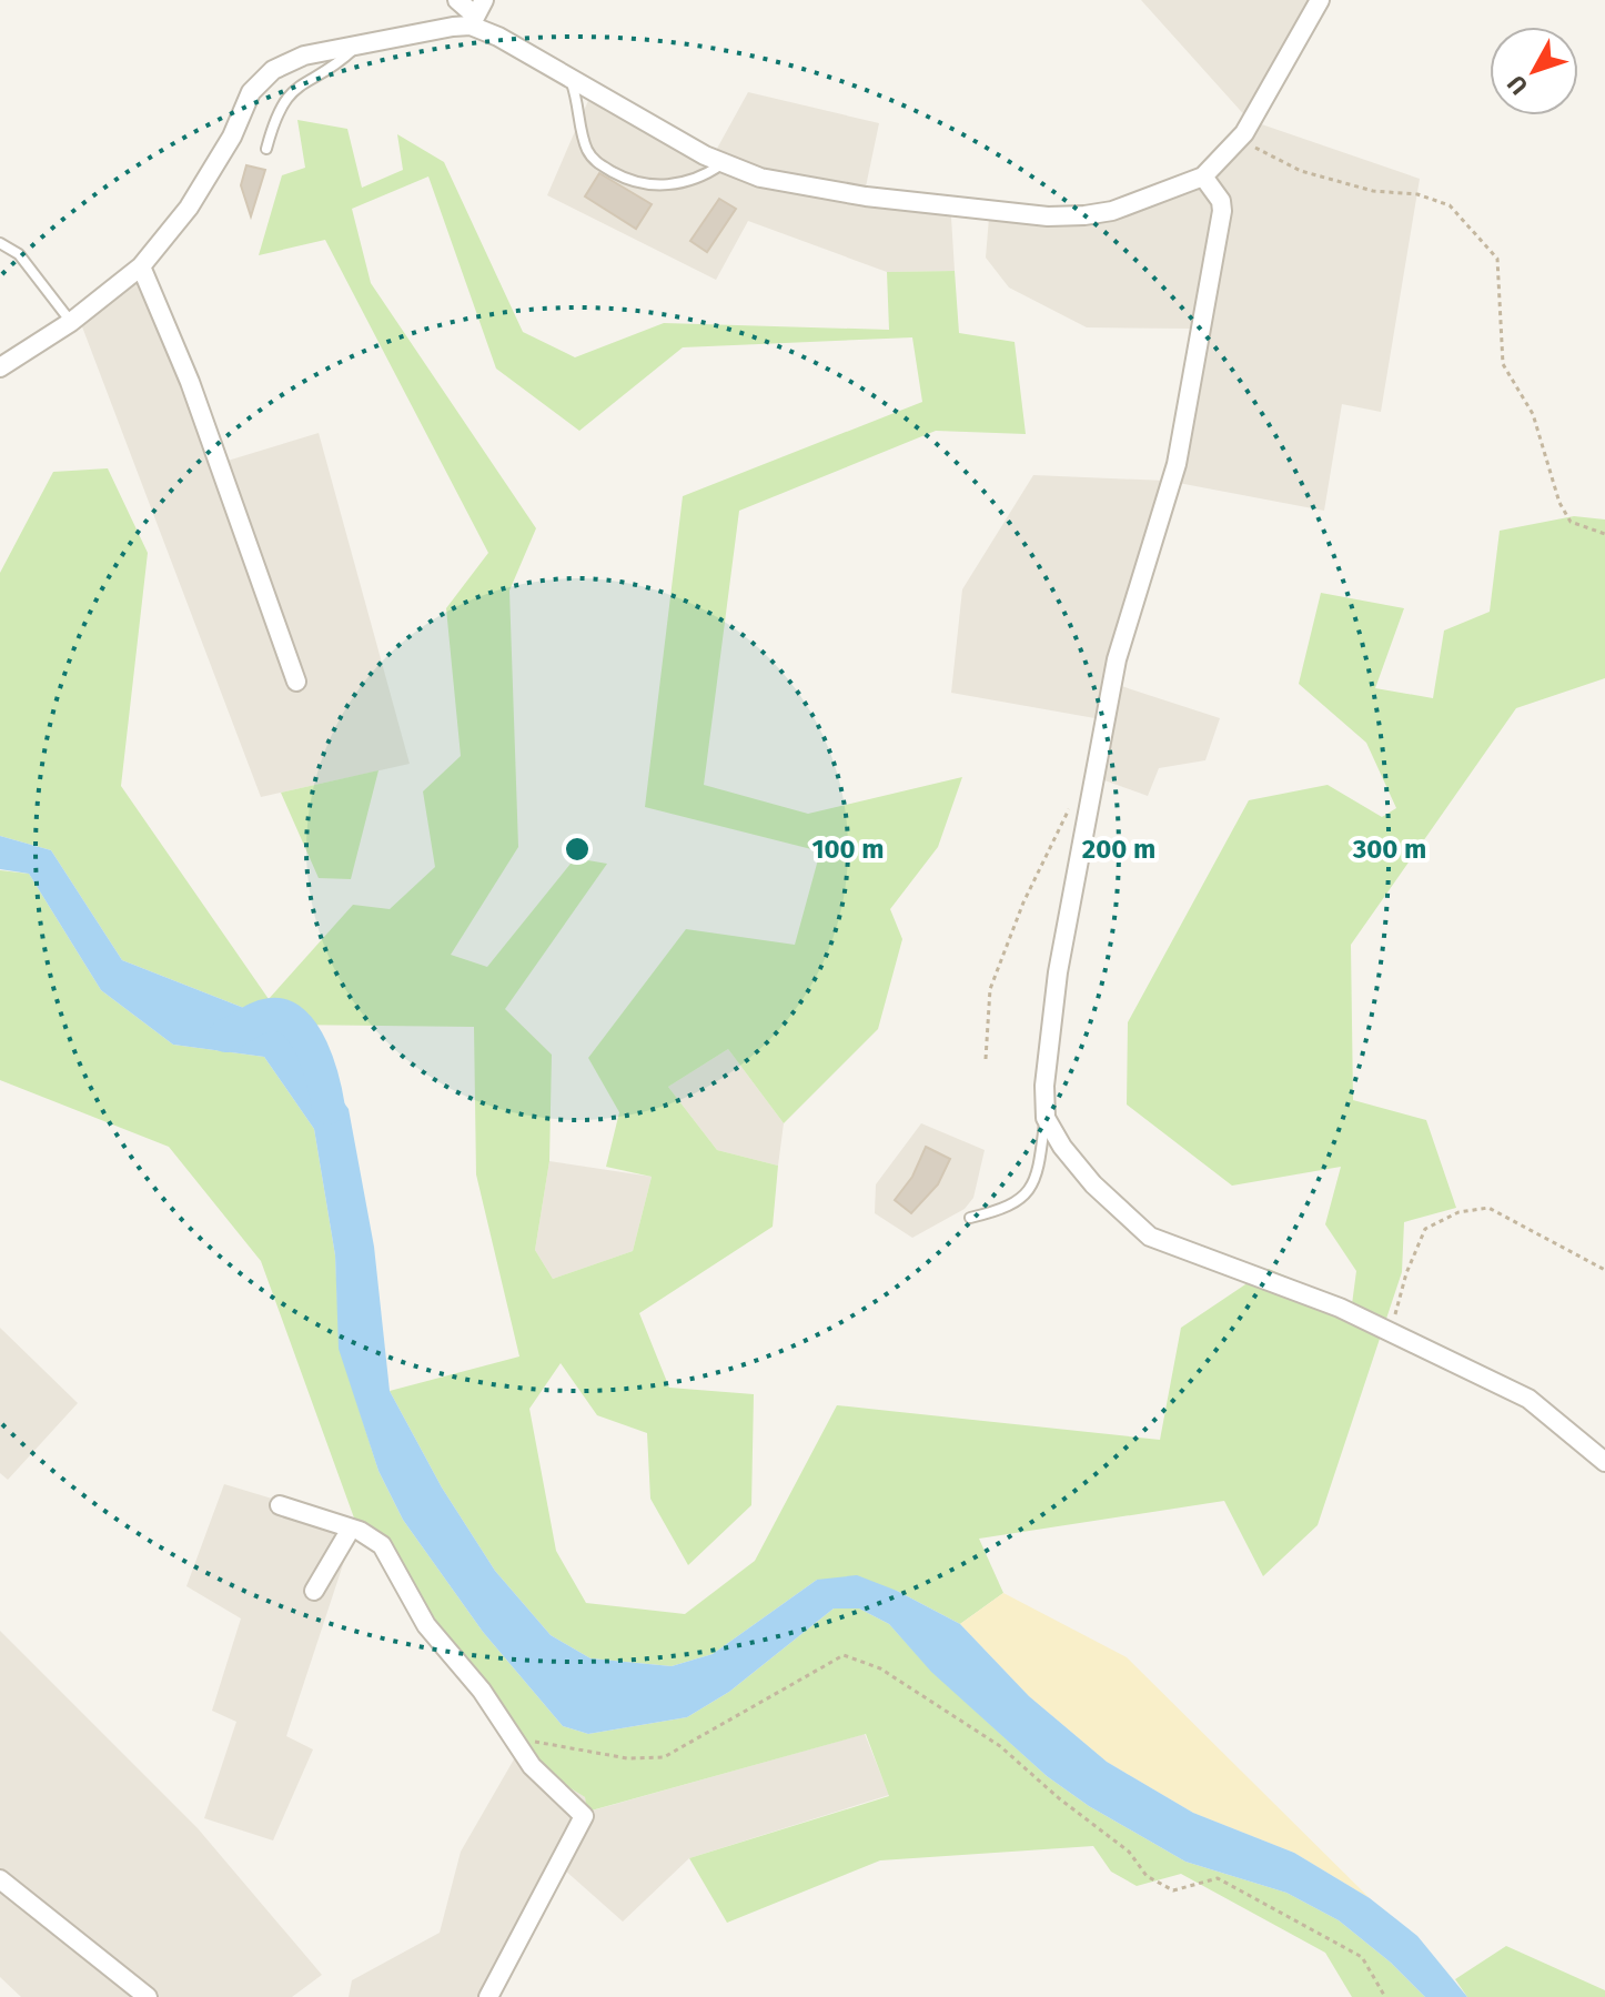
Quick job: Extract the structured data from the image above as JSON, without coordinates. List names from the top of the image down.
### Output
{
  "north": "bottom left",
  "rings": ["100 m", "200 m", "300 m"]
}
